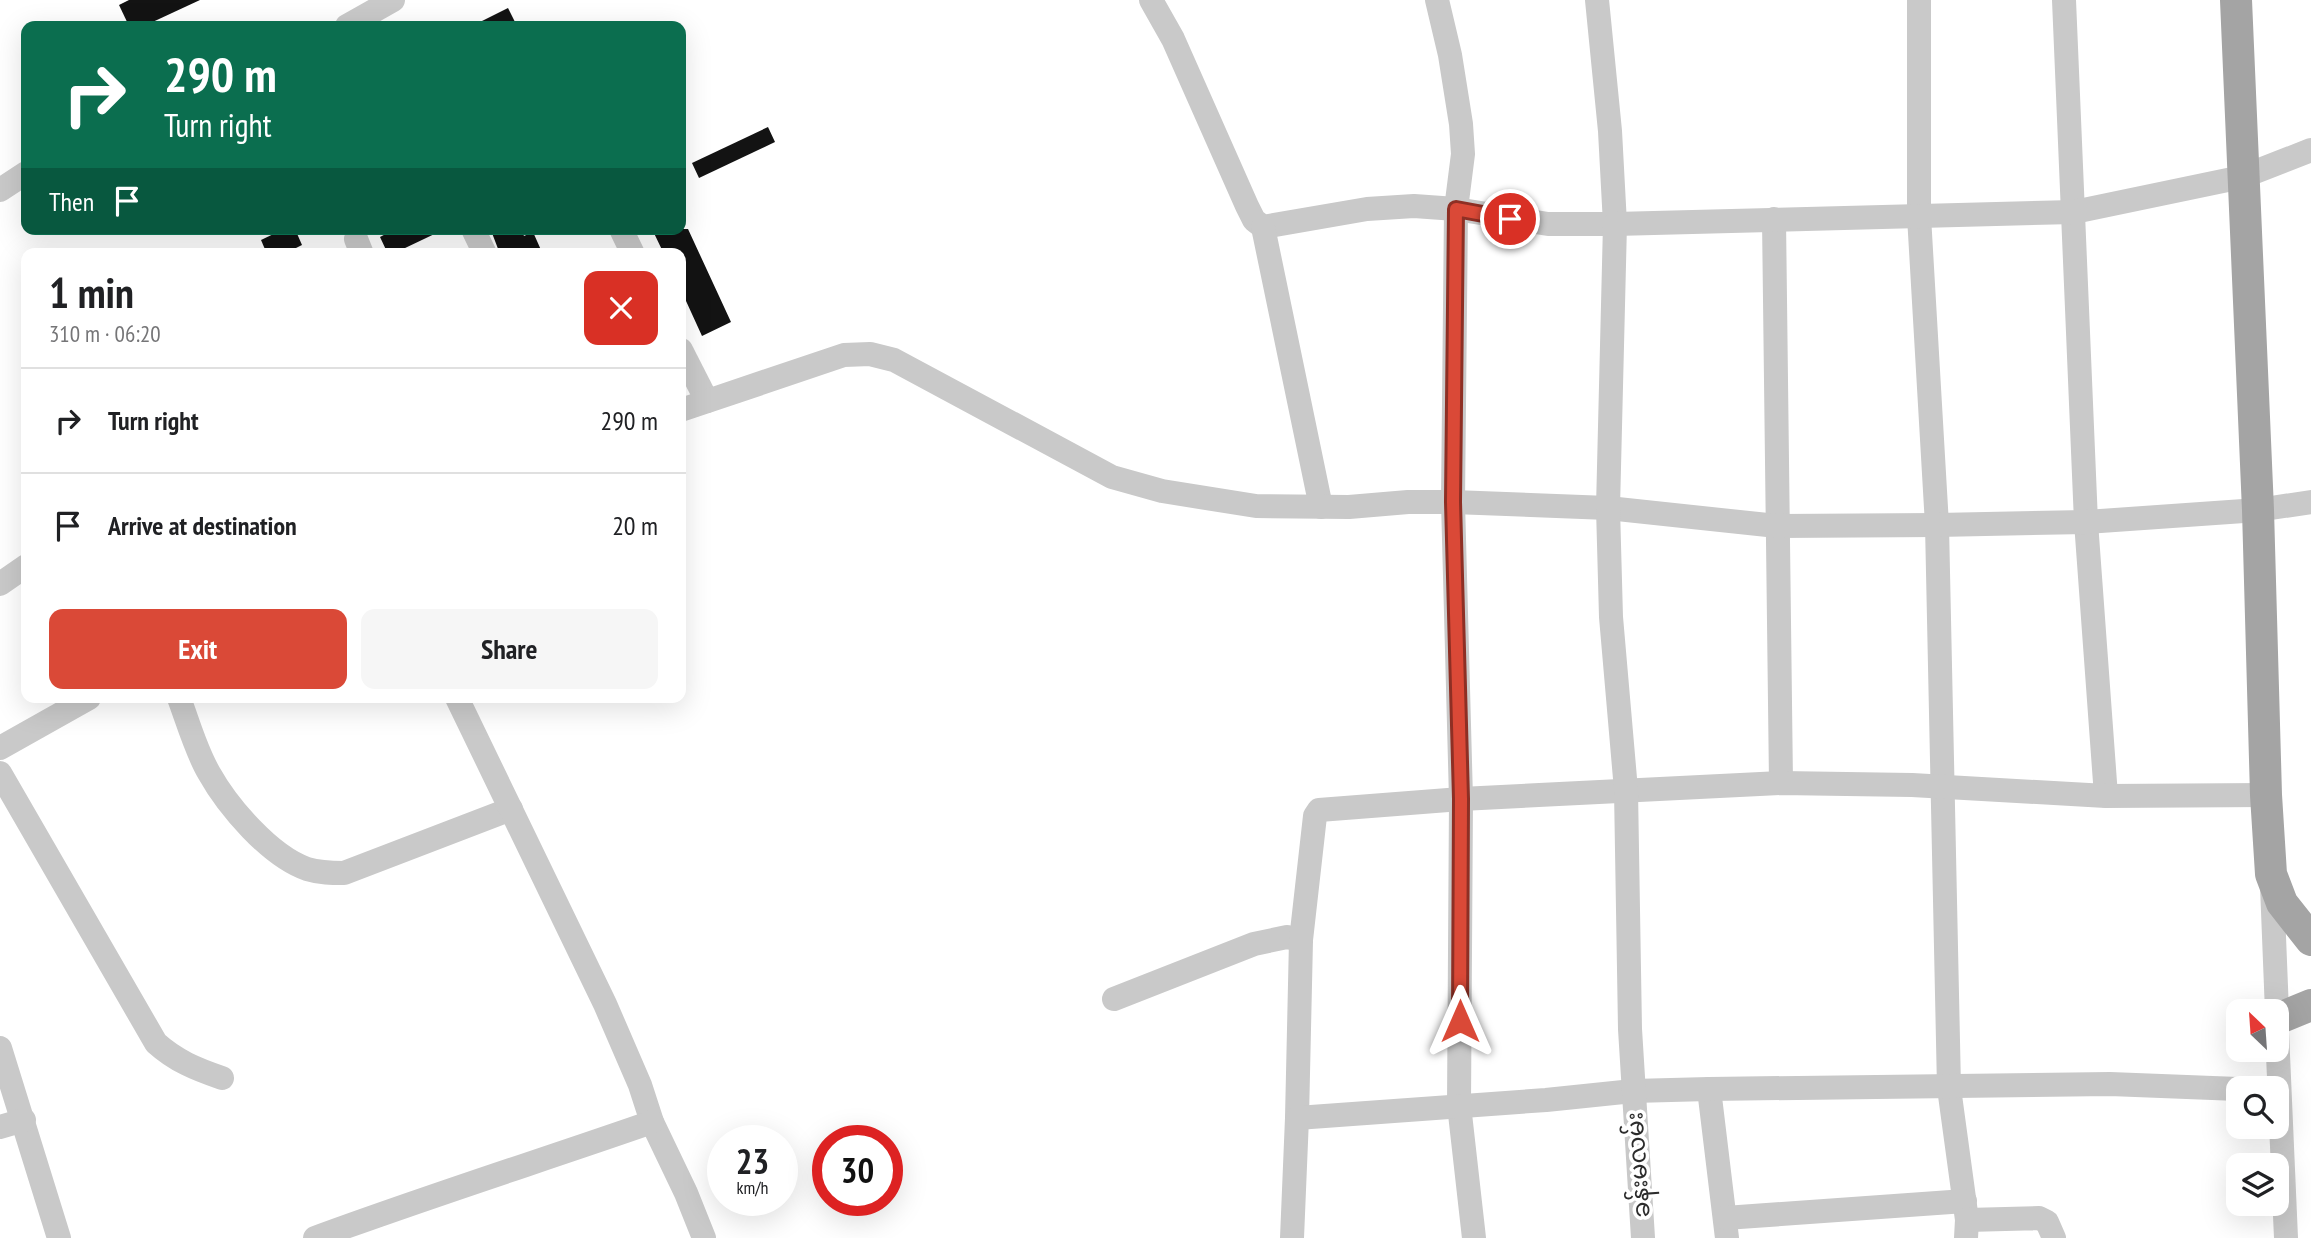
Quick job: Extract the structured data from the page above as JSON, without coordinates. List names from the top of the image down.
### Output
{
  "streets": {
    "street": ["ခန်းမလမ်း"]
  },
  "north": "top left",
  "page": {
    "turn": ["290 m", "Turn right"],
    "then": "Then",
    "heading": ["1 min", "310 m · 06:20"],
    "list": [
      {
        "name": "Turn right",
        "value": "290 m"
      },
      {
        "name": "Arrive at destination",
        "value": "20 m"
      }
    ],
    "buttons": ["Exit", "Share"],
    "speed": "23 km/h",
    "limit": "30"
  }
}
